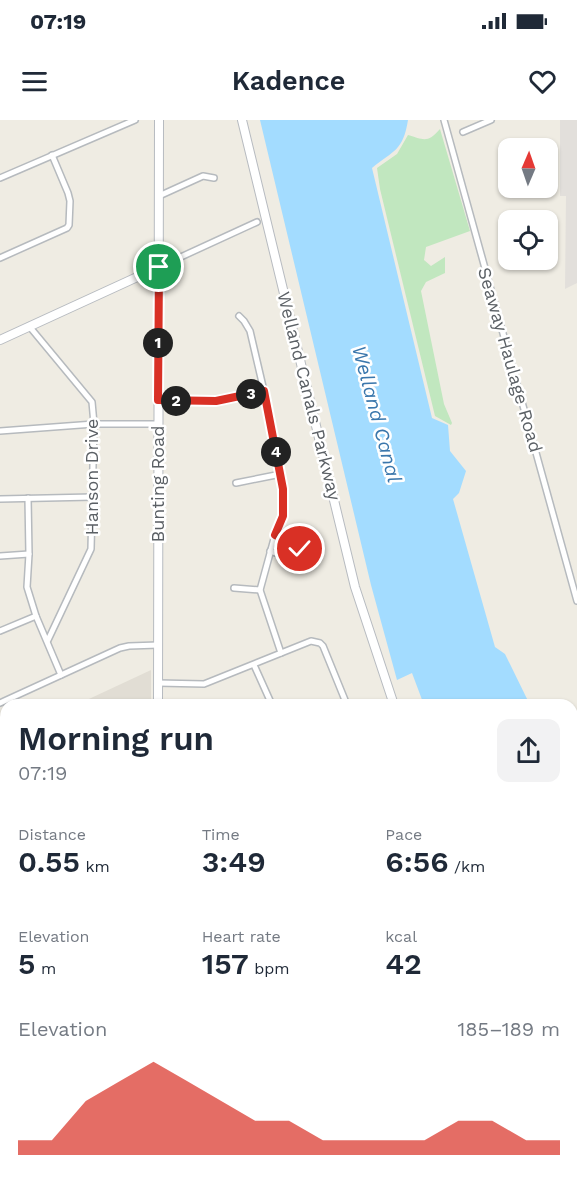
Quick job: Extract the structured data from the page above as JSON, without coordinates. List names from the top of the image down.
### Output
{
  "streets": {
    "main road": ["Welland Canals Parkway", "Bunting Road"],
    "street": ["Seaway Haulage Road", "Hanson Drive"]
  },
  "water": ["Welland Canal"],
  "north": "top",
  "page": {
    "status": "07:19",
    "header": "Kadence",
    "pins": [
      "1",
      "3",
      "2",
      "4"
    ],
    "heading": ["Morning run", "07:19"],
    "stats": [
      ["Distance", "0.55 km"],
      ["Time", "3:49"],
      ["Pace", "6:56 /km"],
      ["Elevation", "5 m"],
      ["Heart rate", "157 bpm"],
      ["kcal", "42"]
    ],
    "chart": ["Elevation", "185–189 m"]
  }
}
